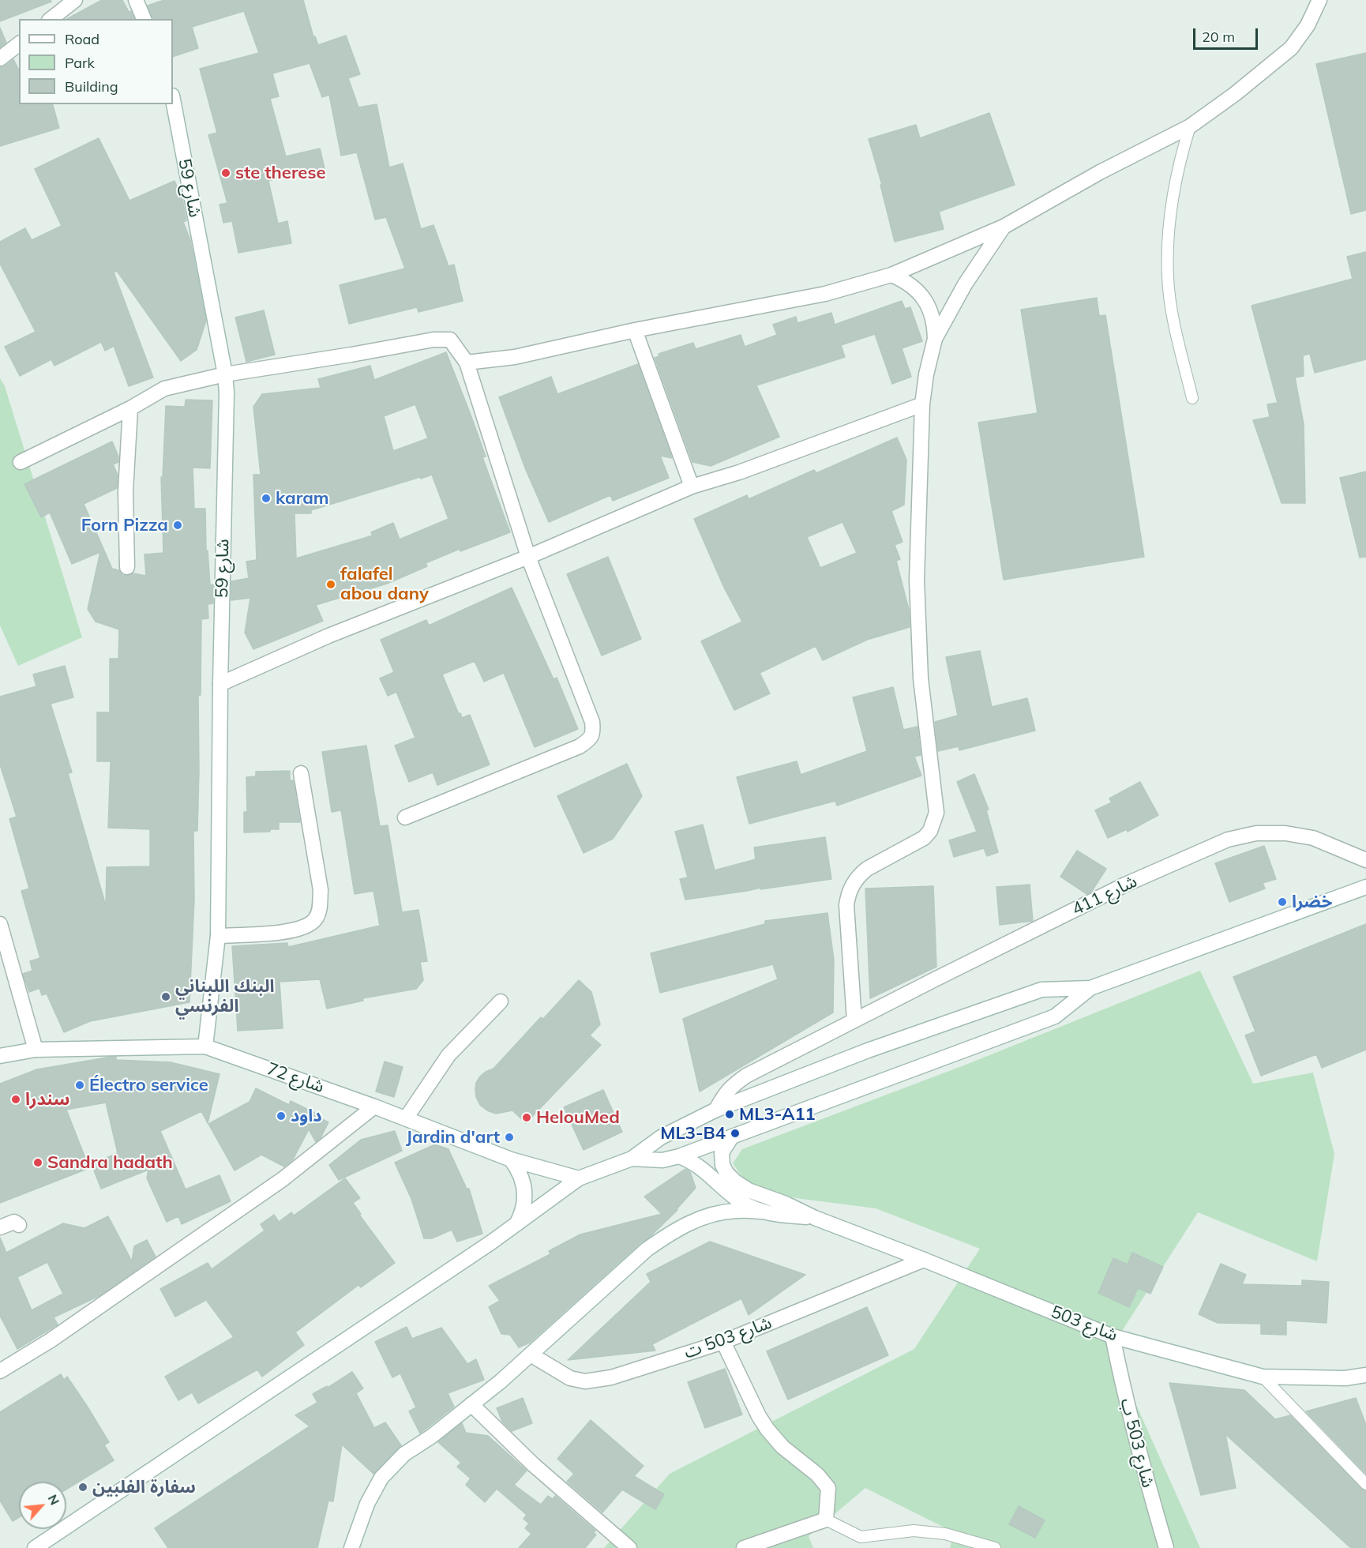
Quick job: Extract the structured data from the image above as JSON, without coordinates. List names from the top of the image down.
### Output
{
  "streets": {
    "street": [
      "شارع 59",
      "شارع 411",
      "شارع 72",
      "شارع 503",
      "شارع 503 ت",
      "شارع 503 ب"
    ]
  },
  "crossings": [
    ["شارع 59", "شارع 72"],
    ["شارع 503", "شارع 503 ت"],
    ["شارع 503", "شارع 503 ب"]
  ],
  "places": [
    "ste therese",
    "karam",
    "Forn Pizza",
    "falafel abou dany",
    "خضرا",
    "البنك اللبناني الفرنسي",
    "Électro service",
    "سندرا",
    "ML3-A11",
    "داود",
    "HelouMed",
    "ML3-B4",
    "Jardin d'art",
    "Sandra hadath",
    "سفارة الفلبين"
  ],
  "legend": ["Road", "Park", "Building"],
  "scale_bar": "20 m",
  "north": "top right"
}
